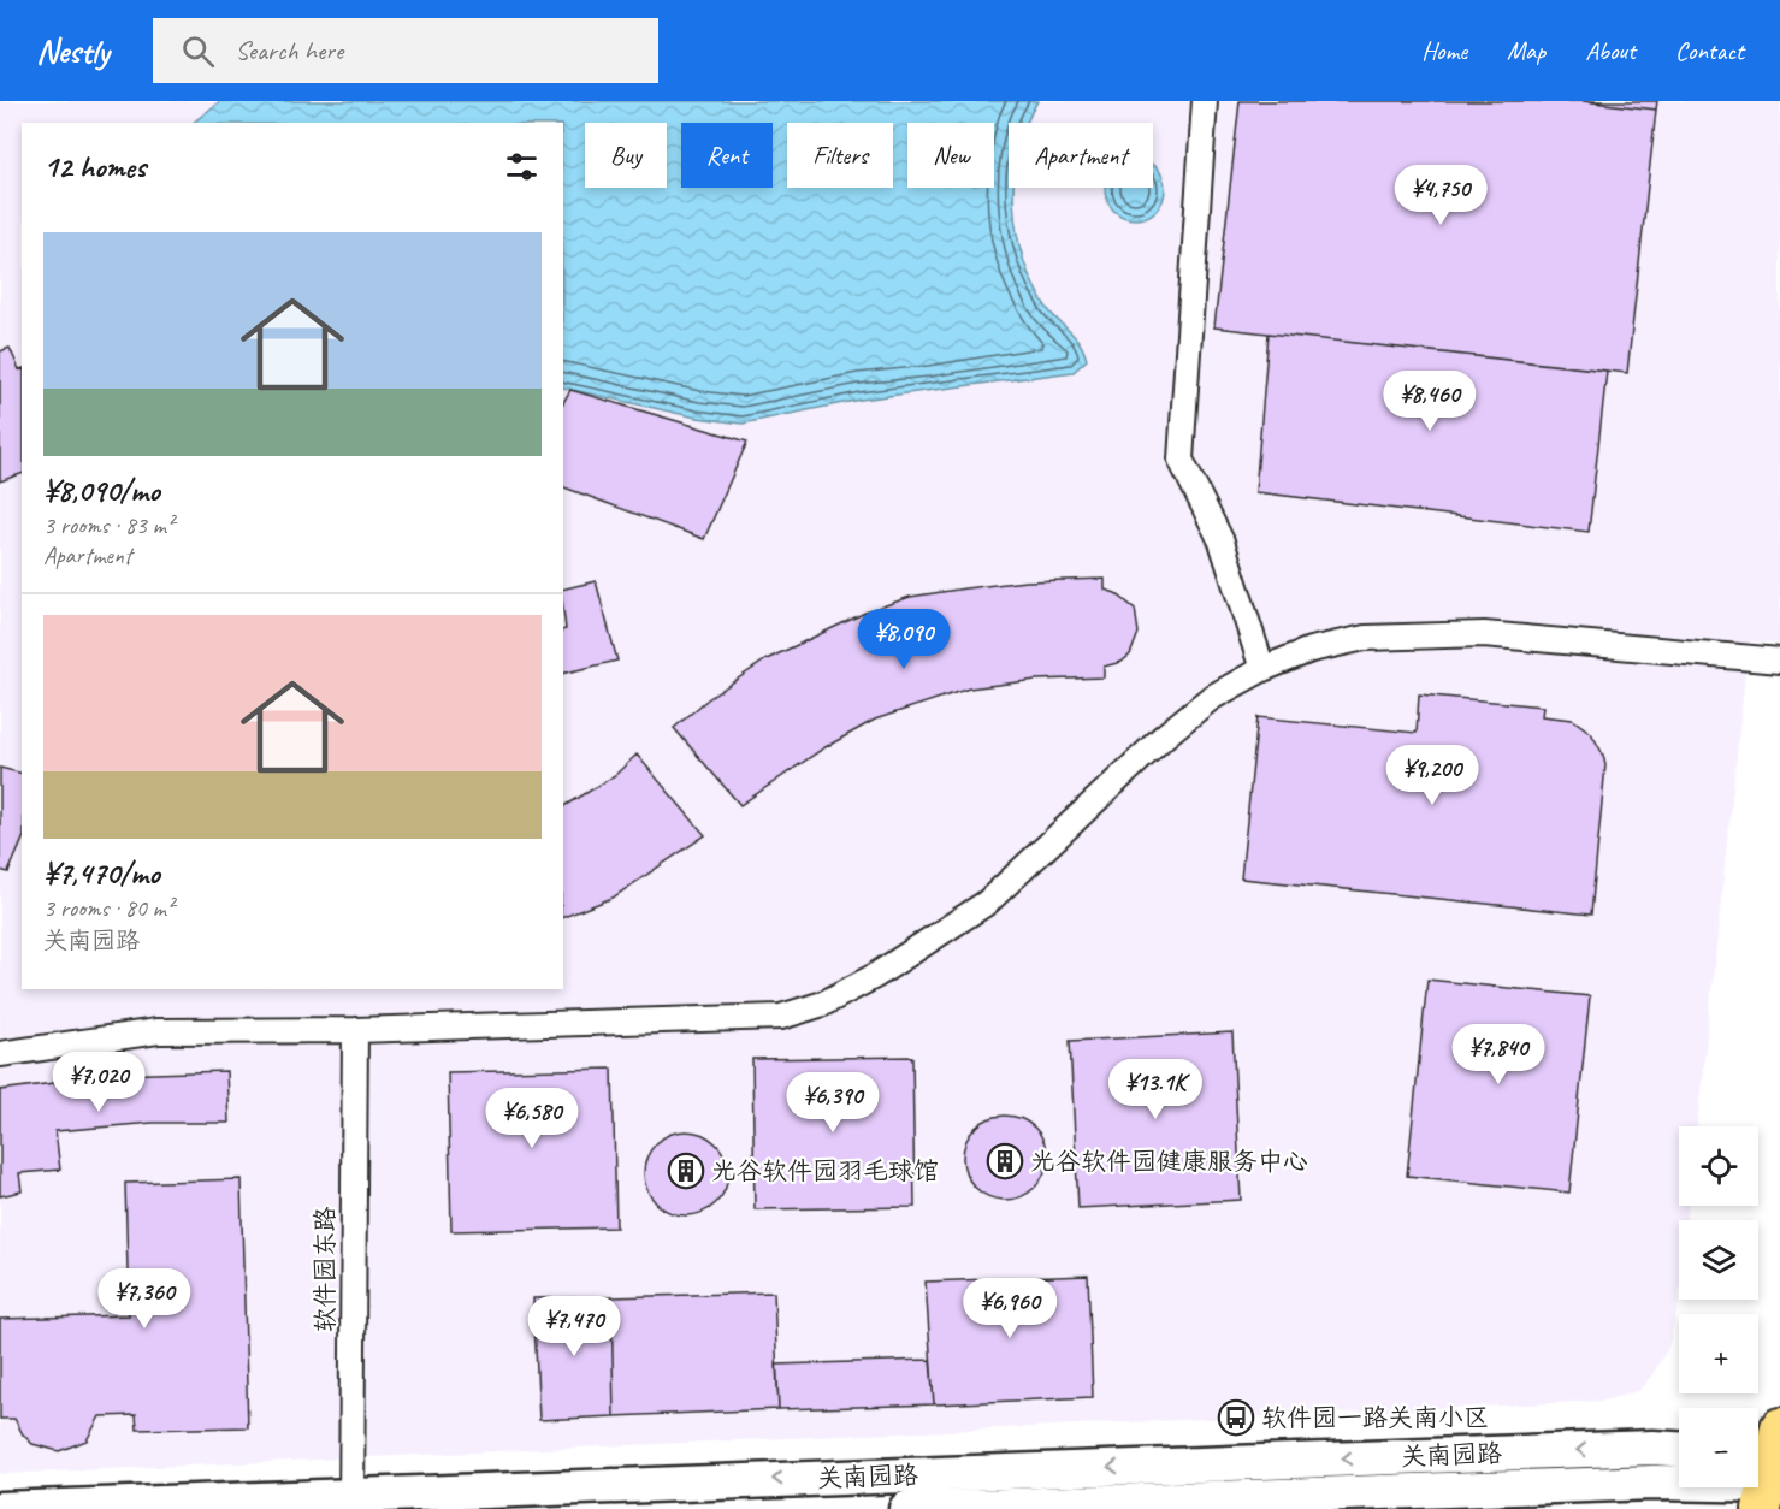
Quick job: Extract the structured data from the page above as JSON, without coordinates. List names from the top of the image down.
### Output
{
  "streets": {
    "main road": ["关南园路"],
    "street": ["软件园东路"]
  },
  "crossings": [
    ["软件园东路", "关南园路"]
  ],
  "places": {
    "building": ["光谷软件园健康服务中心", "光谷软件园羽毛球馆"],
    "bus stop": ["软件园一路关南小区"]
  },
  "page": {
    "header": "Nestly",
    "search": "Search here",
    "nav": [
      "Home",
      "Map",
      "About",
      "Contact"
    ],
    "chip": [
      "Buy",
      "Rent",
      "Filters",
      "New",
      "Apartment"
    ],
    "heading": "12 homes",
    "price": [
      "¥4,750",
      "¥8,460",
      "¥8,090",
      "¥9,200",
      "¥7,840",
      "¥7,020",
      "¥13.1K",
      "¥6,390",
      "¥6,580",
      "¥7,360",
      "¥6,960",
      "¥7,470"
    ],
    "list": [
      {
        "name": "¥8,090/mo",
        "note": "3 rooms · 83 m² · Apartment"
      },
      {
        "name": "¥7,470/mo",
        "note": "3 rooms · 80 m² · 关南园路"
      }
    ],
    "map_buttons": ["+", "−"]
  }
}
